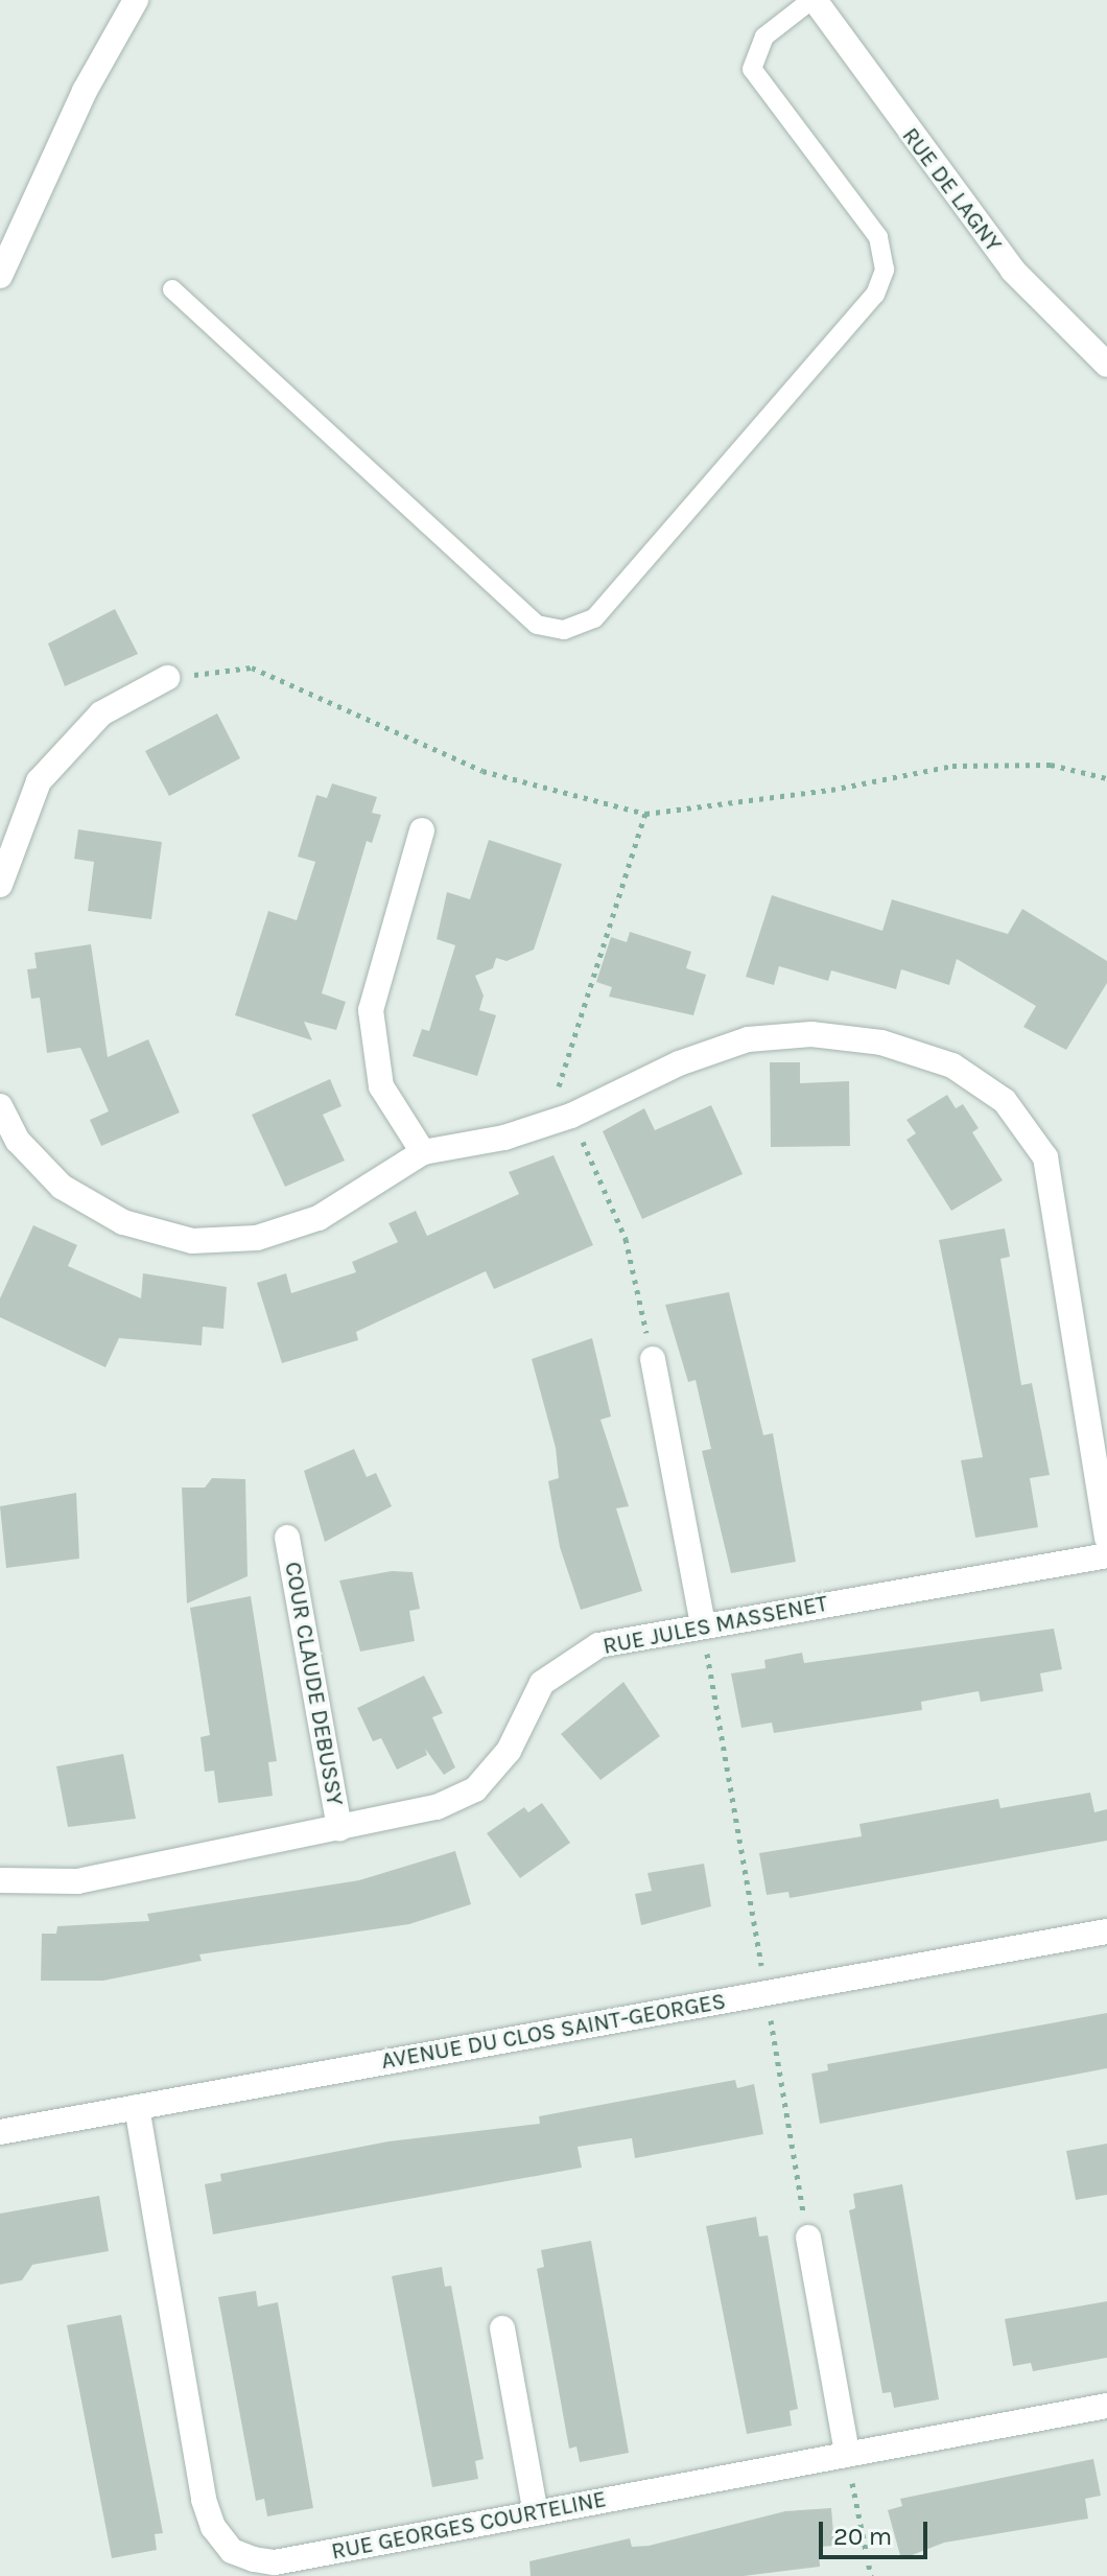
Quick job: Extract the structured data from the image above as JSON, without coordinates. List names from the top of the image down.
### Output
{
  "streets": {
    "street": [
      "RUE DE LAGNY",
      "RUE JULES MASSENET",
      "COUR CLAUDE DEBUSSY",
      "AVENUE DU CLOS SAINT-GEORGES",
      "RUE GEORGES COURTELINE"
    ]
  },
  "crossings": [
    ["RUE JULES MASSENET", "COUR CLAUDE DEBUSSY"],
    ["AVENUE DU CLOS SAINT-GEORGES", "RUE GEORGES COURTELINE"]
  ],
  "scale_bar": "20 m"
}
